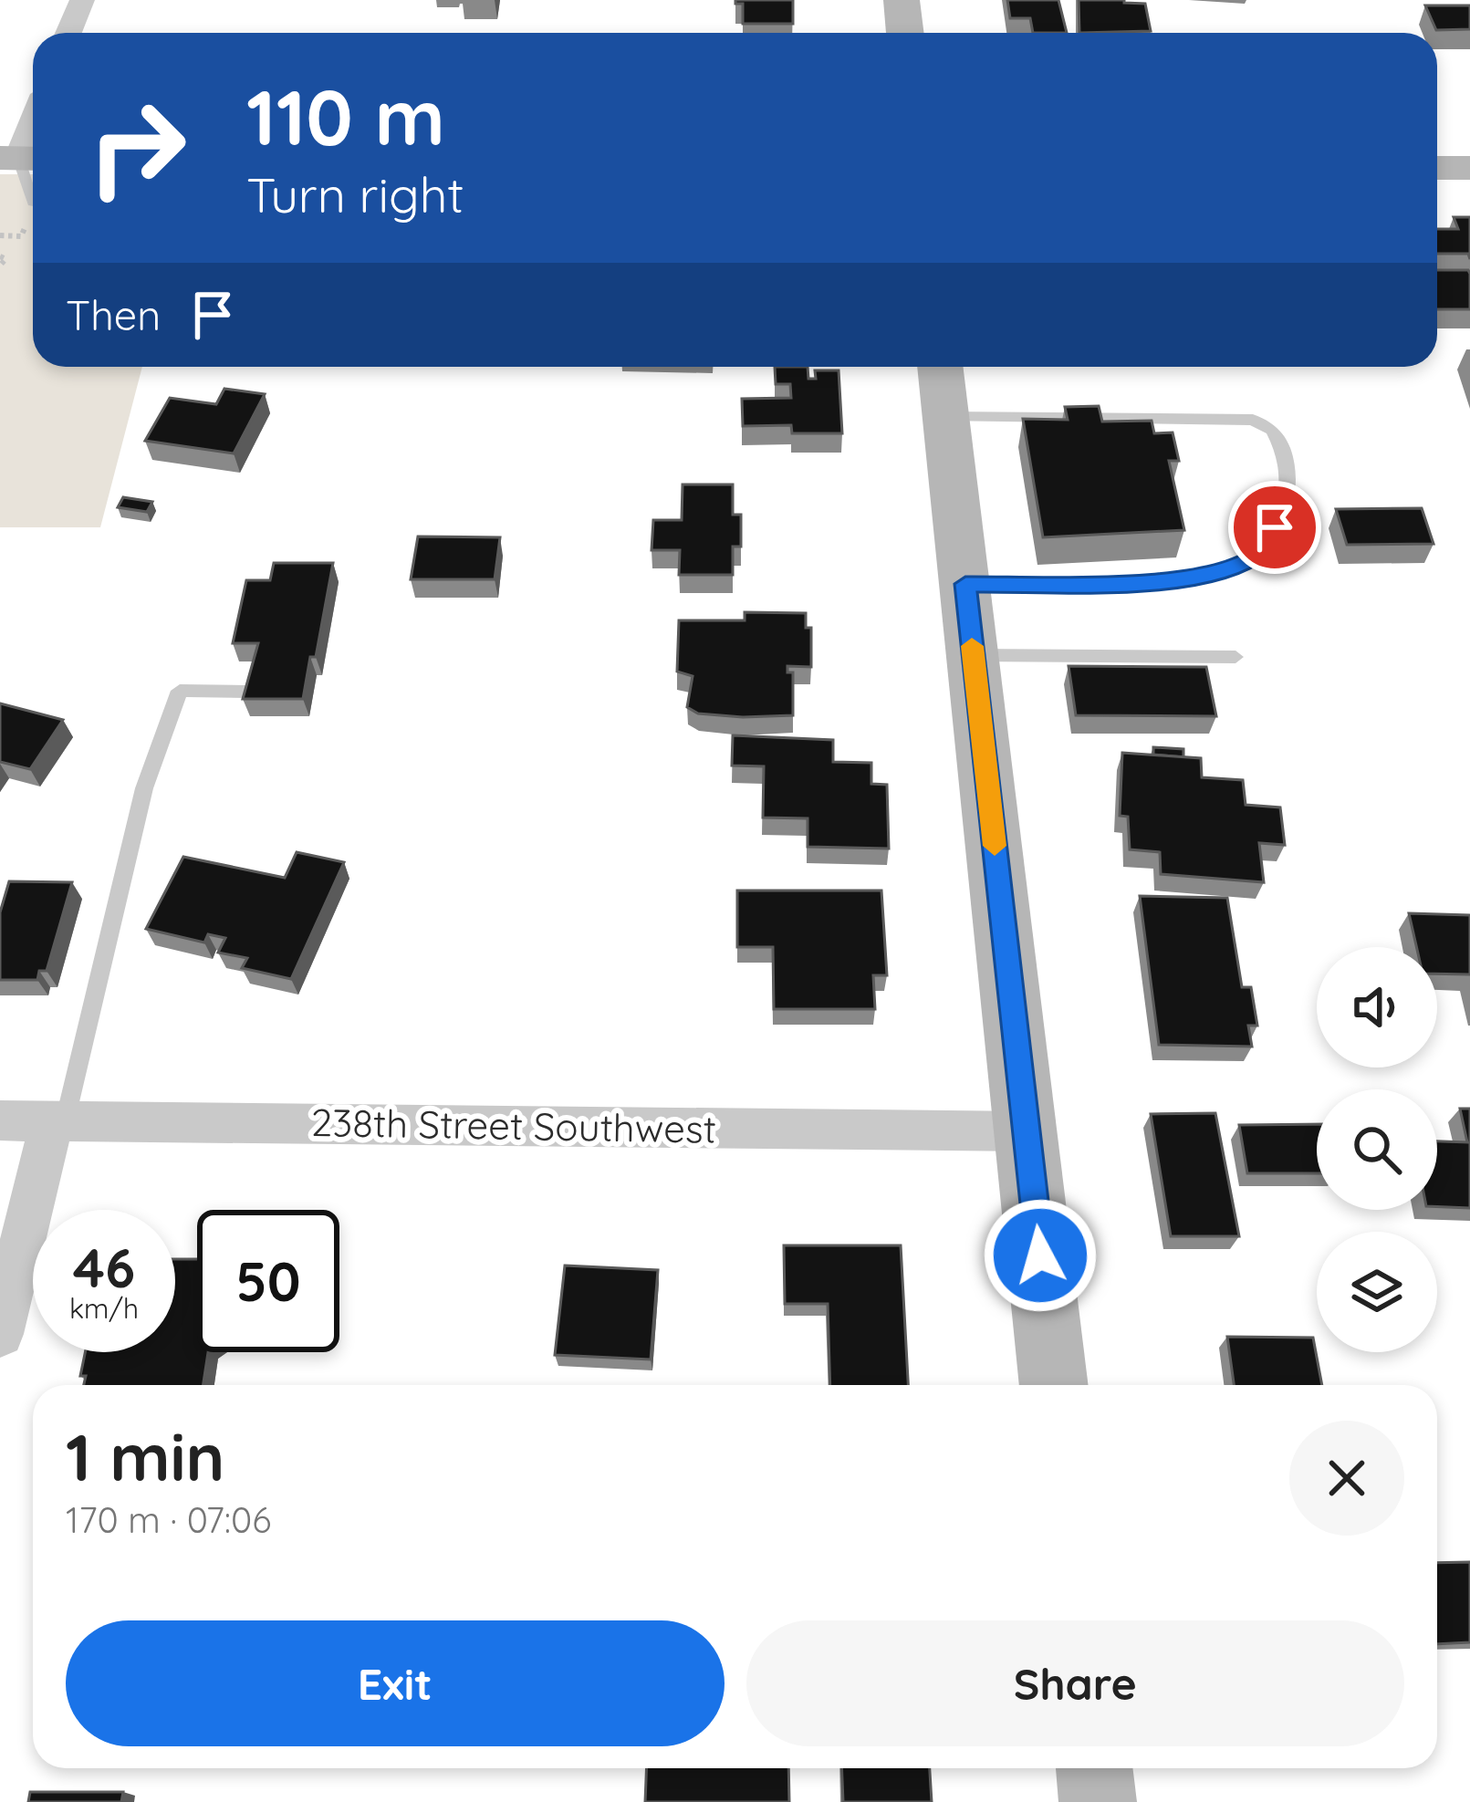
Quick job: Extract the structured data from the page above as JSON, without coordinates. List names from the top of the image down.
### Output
{
  "streets": {
    "street": ["238th Street Southwest"]
  },
  "page": {
    "turn": ["110 m", "Turn right"],
    "then": "Then",
    "speed": "46 km/h",
    "limit": "50",
    "heading": ["1 min", "170 m · 07:06"],
    "buttons": ["Exit", "Share"]
  }
}
